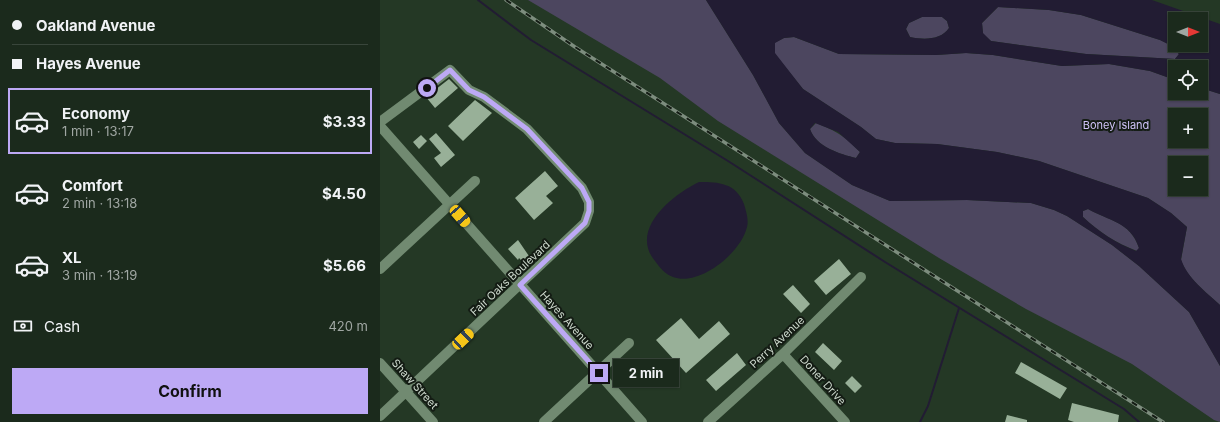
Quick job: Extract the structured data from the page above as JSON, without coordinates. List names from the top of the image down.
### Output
{
  "streets": {
    "street": [
      "Fair Oaks Boulevard",
      "Hayes Avenue",
      "Perry Avenue",
      "Doner Drive",
      "Shaw Street"
    ]
  },
  "crossings": [
    ["Fair Oaks Boulevard", "Hayes Avenue"],
    ["Fair Oaks Boulevard", "Shaw Street"],
    ["Perry Avenue", "Doner Drive"]
  ],
  "parks": ["Boney Island"],
  "north": "right",
  "page": {
    "banner": ["Oakland Avenue", "Hayes Avenue"],
    "map_buttons": ["+", "−"],
    "list": [
      {
        "name": "Economy",
        "note": "1 min · 13:17",
        "value": "$3.33"
      },
      {
        "name": "Comfort",
        "note": "2 min · 13:18",
        "value": "$4.50"
      },
      {
        "name": "XL",
        "note": "3 min · 13:19",
        "value": "$5.66"
      }
    ],
    "pay": ["Cash", "420 m"],
    "bubble": "2 min",
    "buttons": "Confirm"
  }
}
